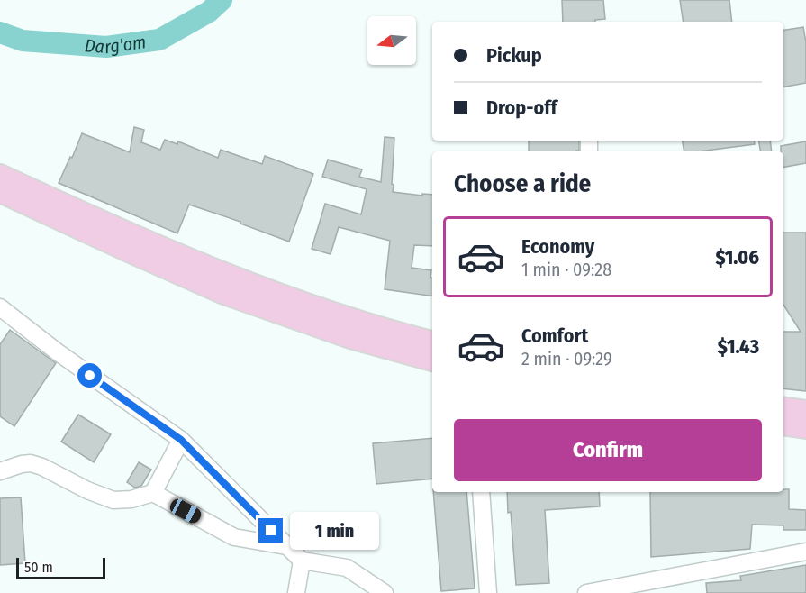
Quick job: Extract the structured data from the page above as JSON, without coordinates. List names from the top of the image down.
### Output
{
  "water": ["Darg'om"],
  "scale_bar": "50 m",
  "north": "left",
  "page": {
    "banner": ["Pickup", "Drop-off"],
    "heading": "Choose a ride",
    "list": [
      {
        "name": "Economy",
        "note": "1 min · 09:28",
        "value": "$1.06"
      },
      {
        "name": "Comfort",
        "note": "2 min · 09:29",
        "value": "$1.43"
      }
    ],
    "buttons": "Confirm",
    "bubble": "1 min",
    "scale": "50 m"
  }
}
